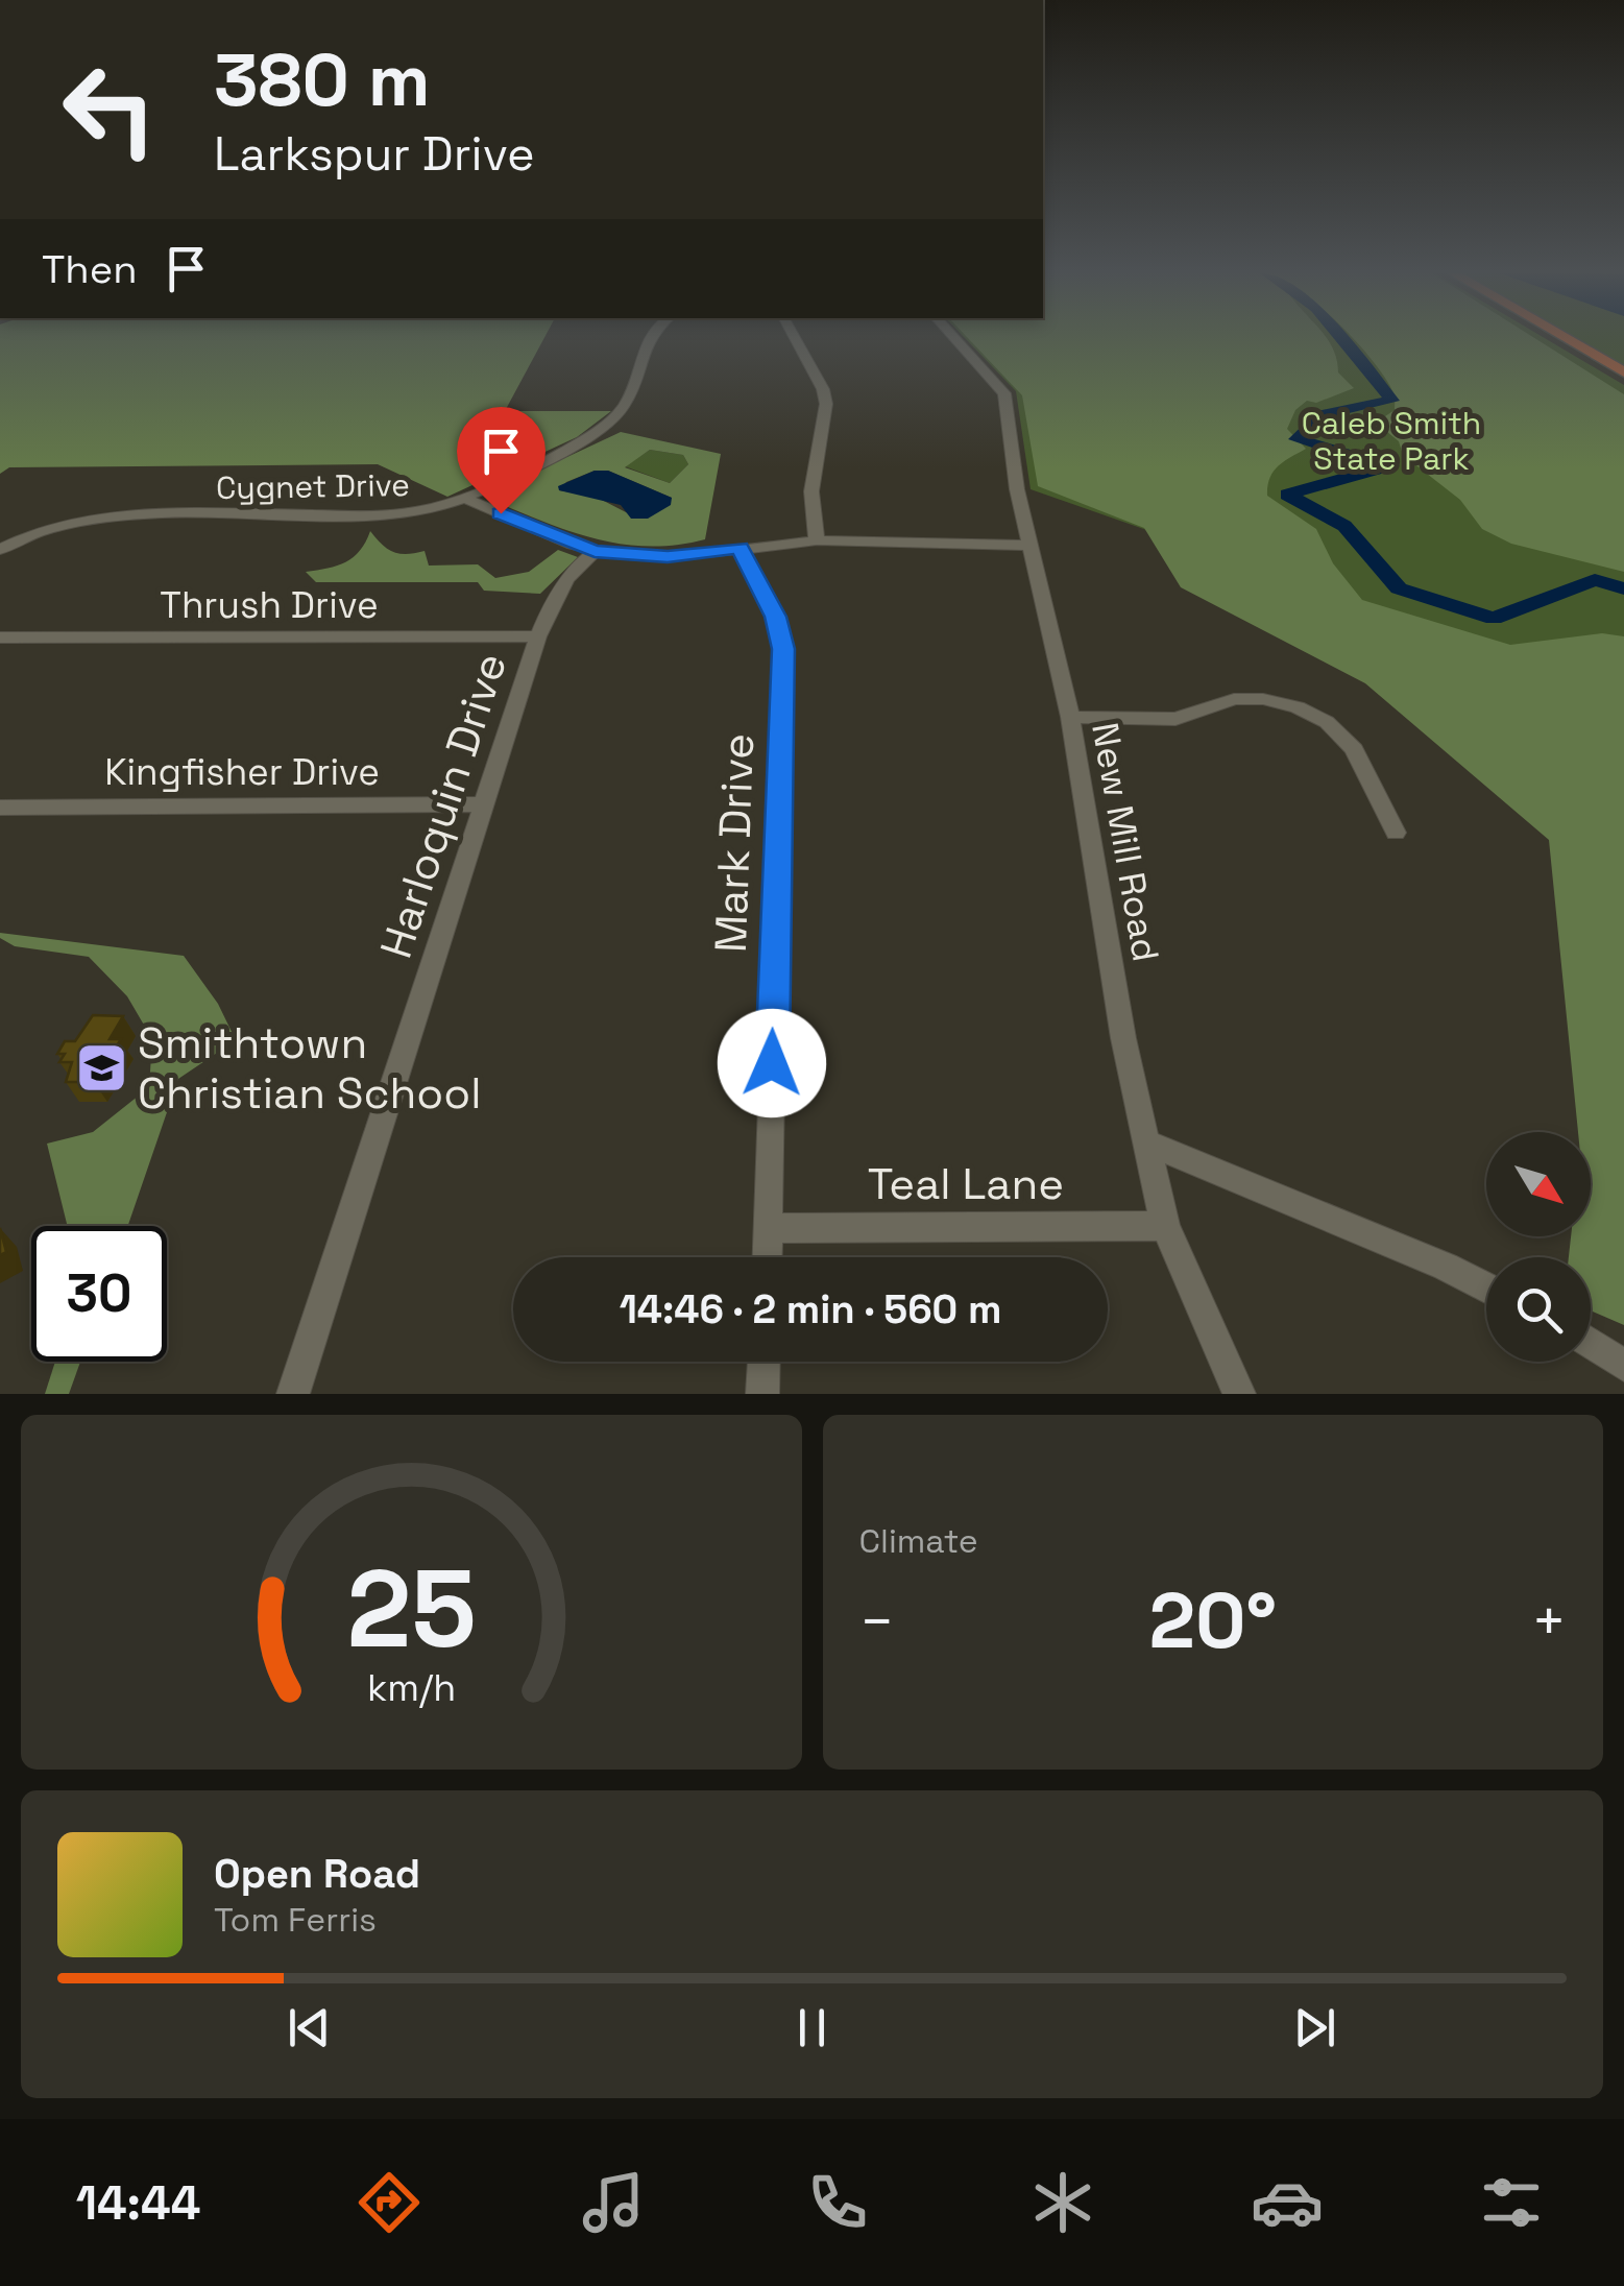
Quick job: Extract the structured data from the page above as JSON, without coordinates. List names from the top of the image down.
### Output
{
  "streets": {
    "street": [
      "Cygnet Drive",
      "Thrush Drive",
      "Kingfisher Drive",
      "Harloquin Drive",
      "New Mill Road",
      "Mark Drive",
      "Teal Lane"
    ]
  },
  "crossings": [
    ["Thrush Drive", "Harloquin Drive"],
    ["Kingfisher Drive", "Harloquin Drive"],
    ["New Mill Road", "Teal Lane"],
    ["Mark Drive", "Teal Lane"]
  ],
  "parks": ["Caleb Smith State Park"],
  "places": {
    "school or university": ["Smithtown Christian School"]
  },
  "north": "bottom right",
  "page": {
    "turn": ["380 m", "Larkspur Drive"],
    "then": "Then",
    "limit": "30",
    "trip": "14:46 · 2 min · 560 m",
    "tile": "Climate",
    "heat": ["−", "20°", "+"],
    "song": ["Open Road", "Tom Ferris"],
    "tabs": "14:44",
    "gauge": ["25", "km/h"]
  }
}
